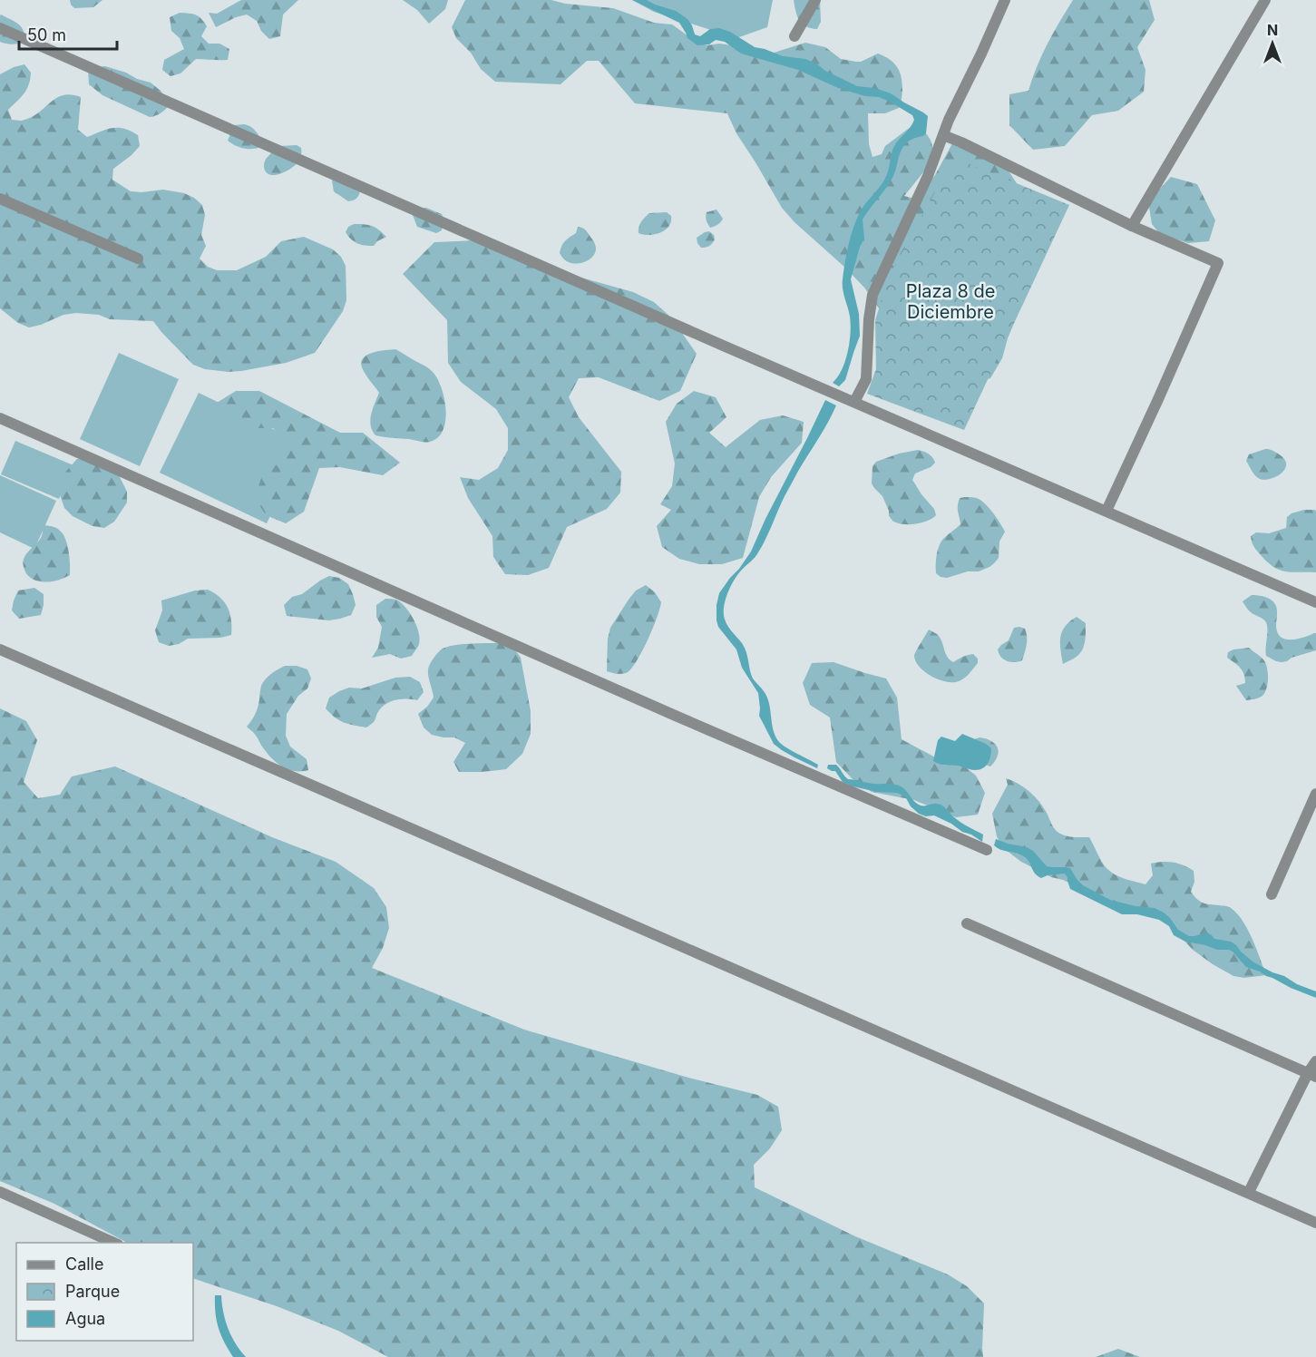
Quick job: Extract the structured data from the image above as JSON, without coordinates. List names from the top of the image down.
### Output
{
  "parks": ["Plaza 8 de Diciembre"],
  "legend": ["Calle", "Parque", "Agua"],
  "scale_bar": "50 m",
  "north": "top"
}
